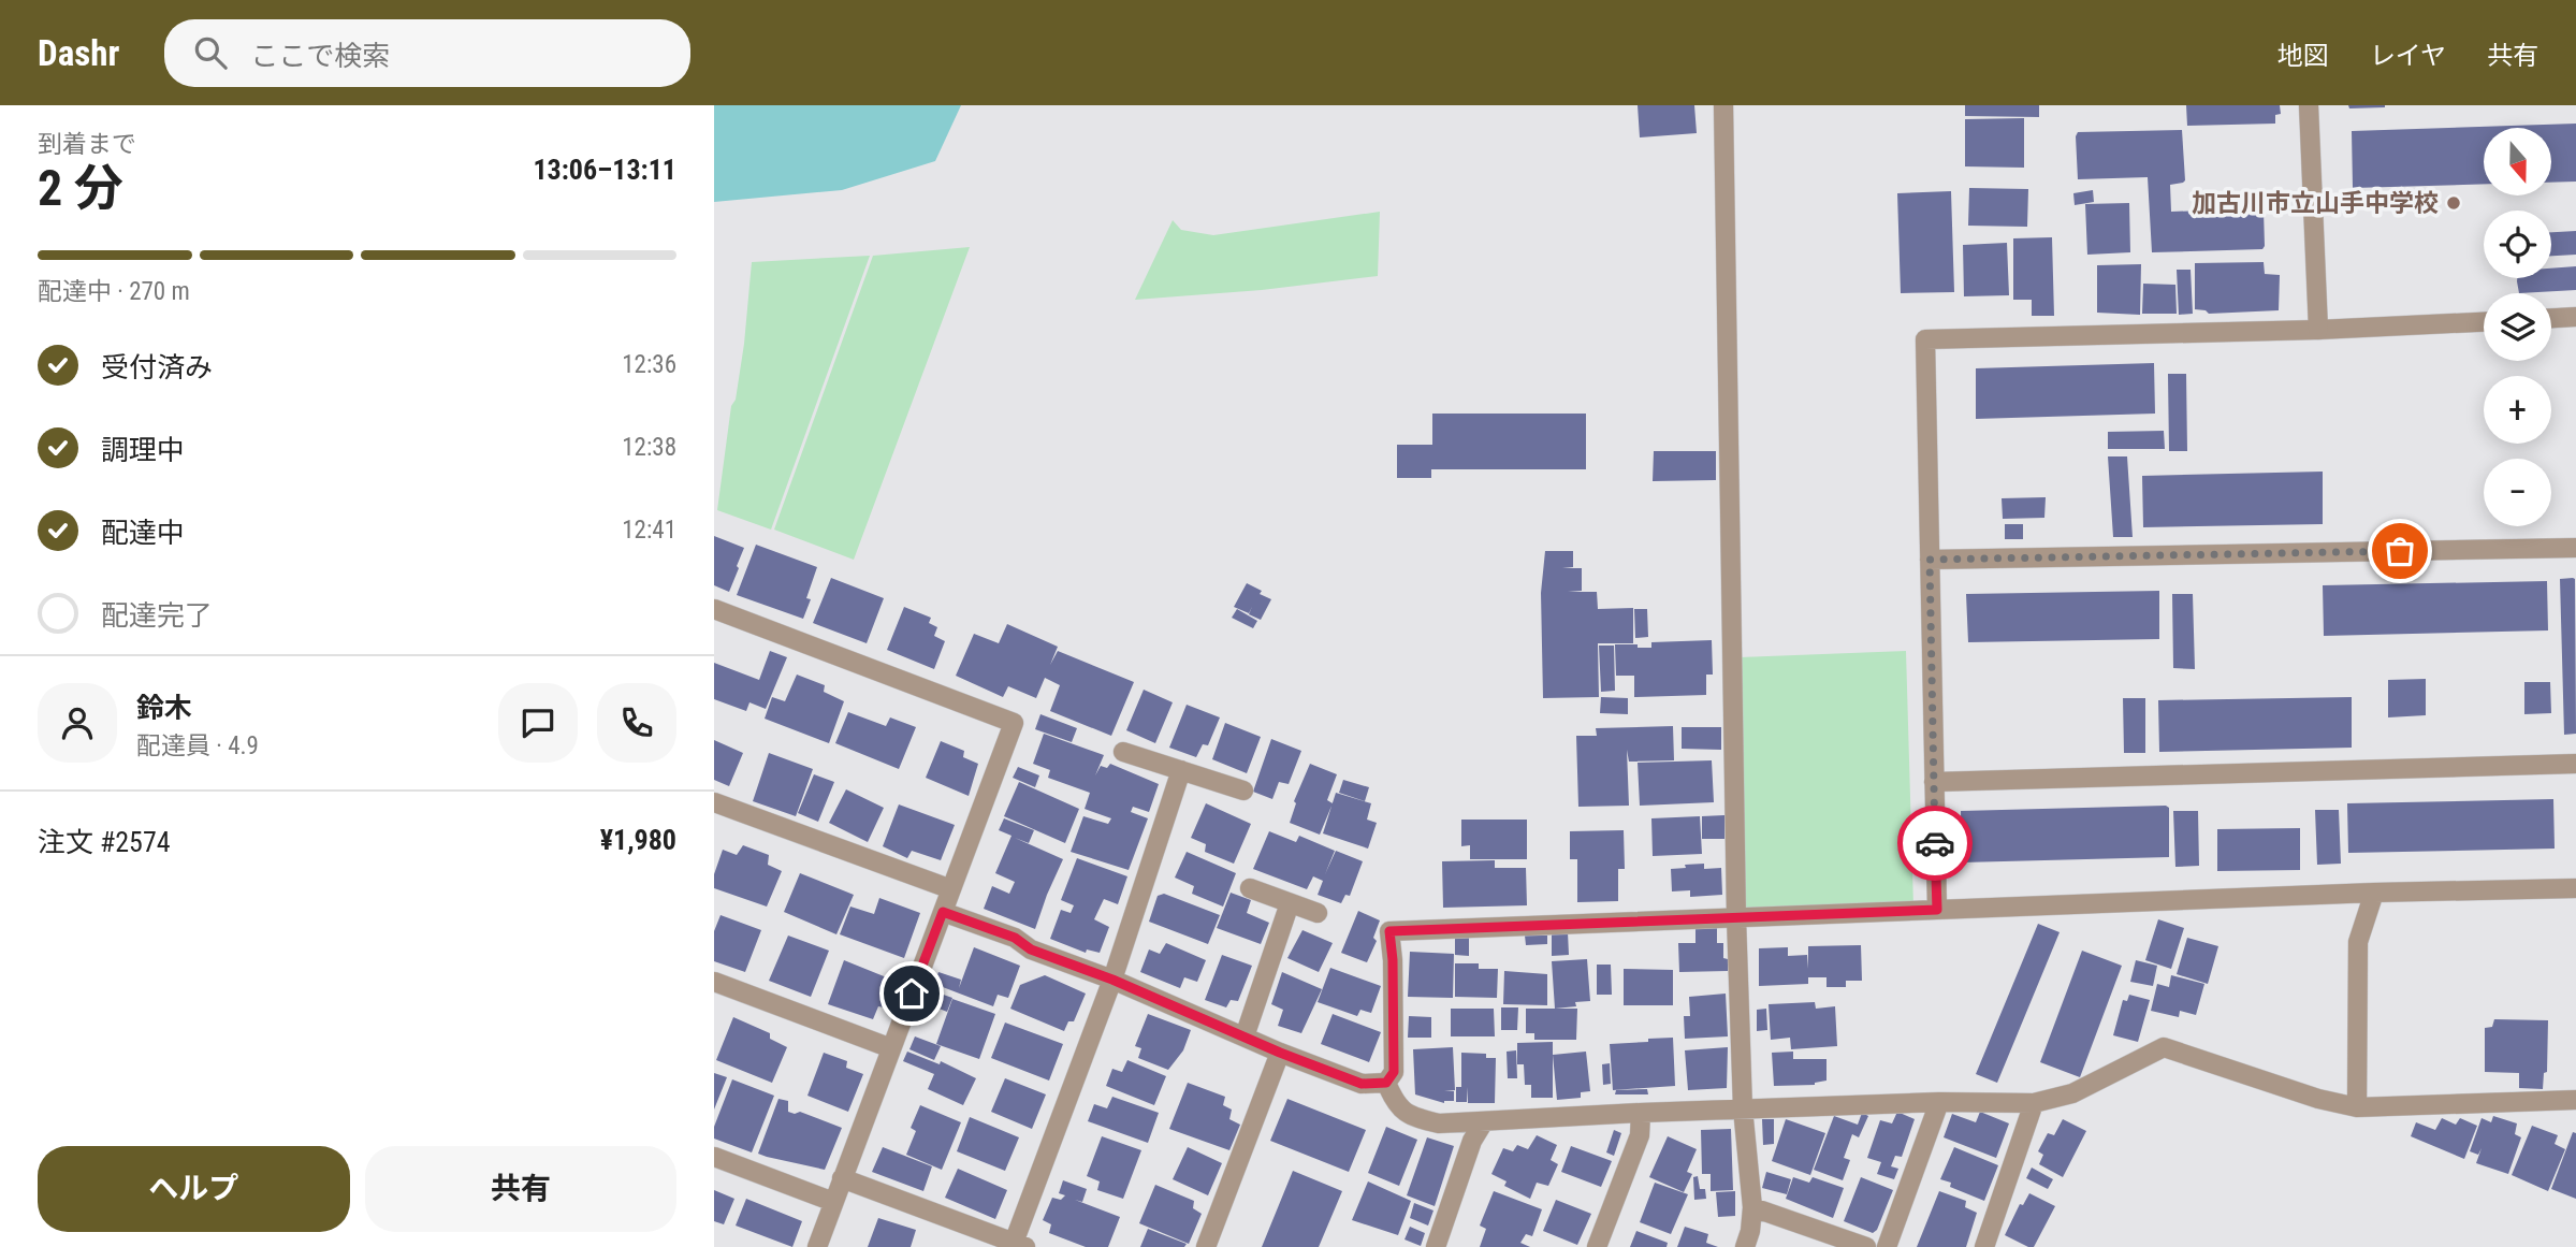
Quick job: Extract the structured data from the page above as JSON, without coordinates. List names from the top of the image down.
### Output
{
  "places": ["加古川市立山手中学校"],
  "north": "bottom",
  "page": {
    "header": "Dashr",
    "search": "ここで検索",
    "nav": ["地図", "レイヤ", "共有"],
    "heading": ["2 分", "到着まで", "13:06–13:11"],
    "panel": [
      "鈴木",
      "配達員 · 4.9",
      "注文 #2574",
      "¥1,980"
    ],
    "map_buttons": ["+", "−"],
    "bar": "配達中 · 270 m",
    "list": [
      ["受付済み", "12:36"],
      ["調理中", "12:38"],
      ["配達中", "12:41"],
      "配達完了"
    ],
    "buttons": ["ヘルプ", "共有"]
  }
}
